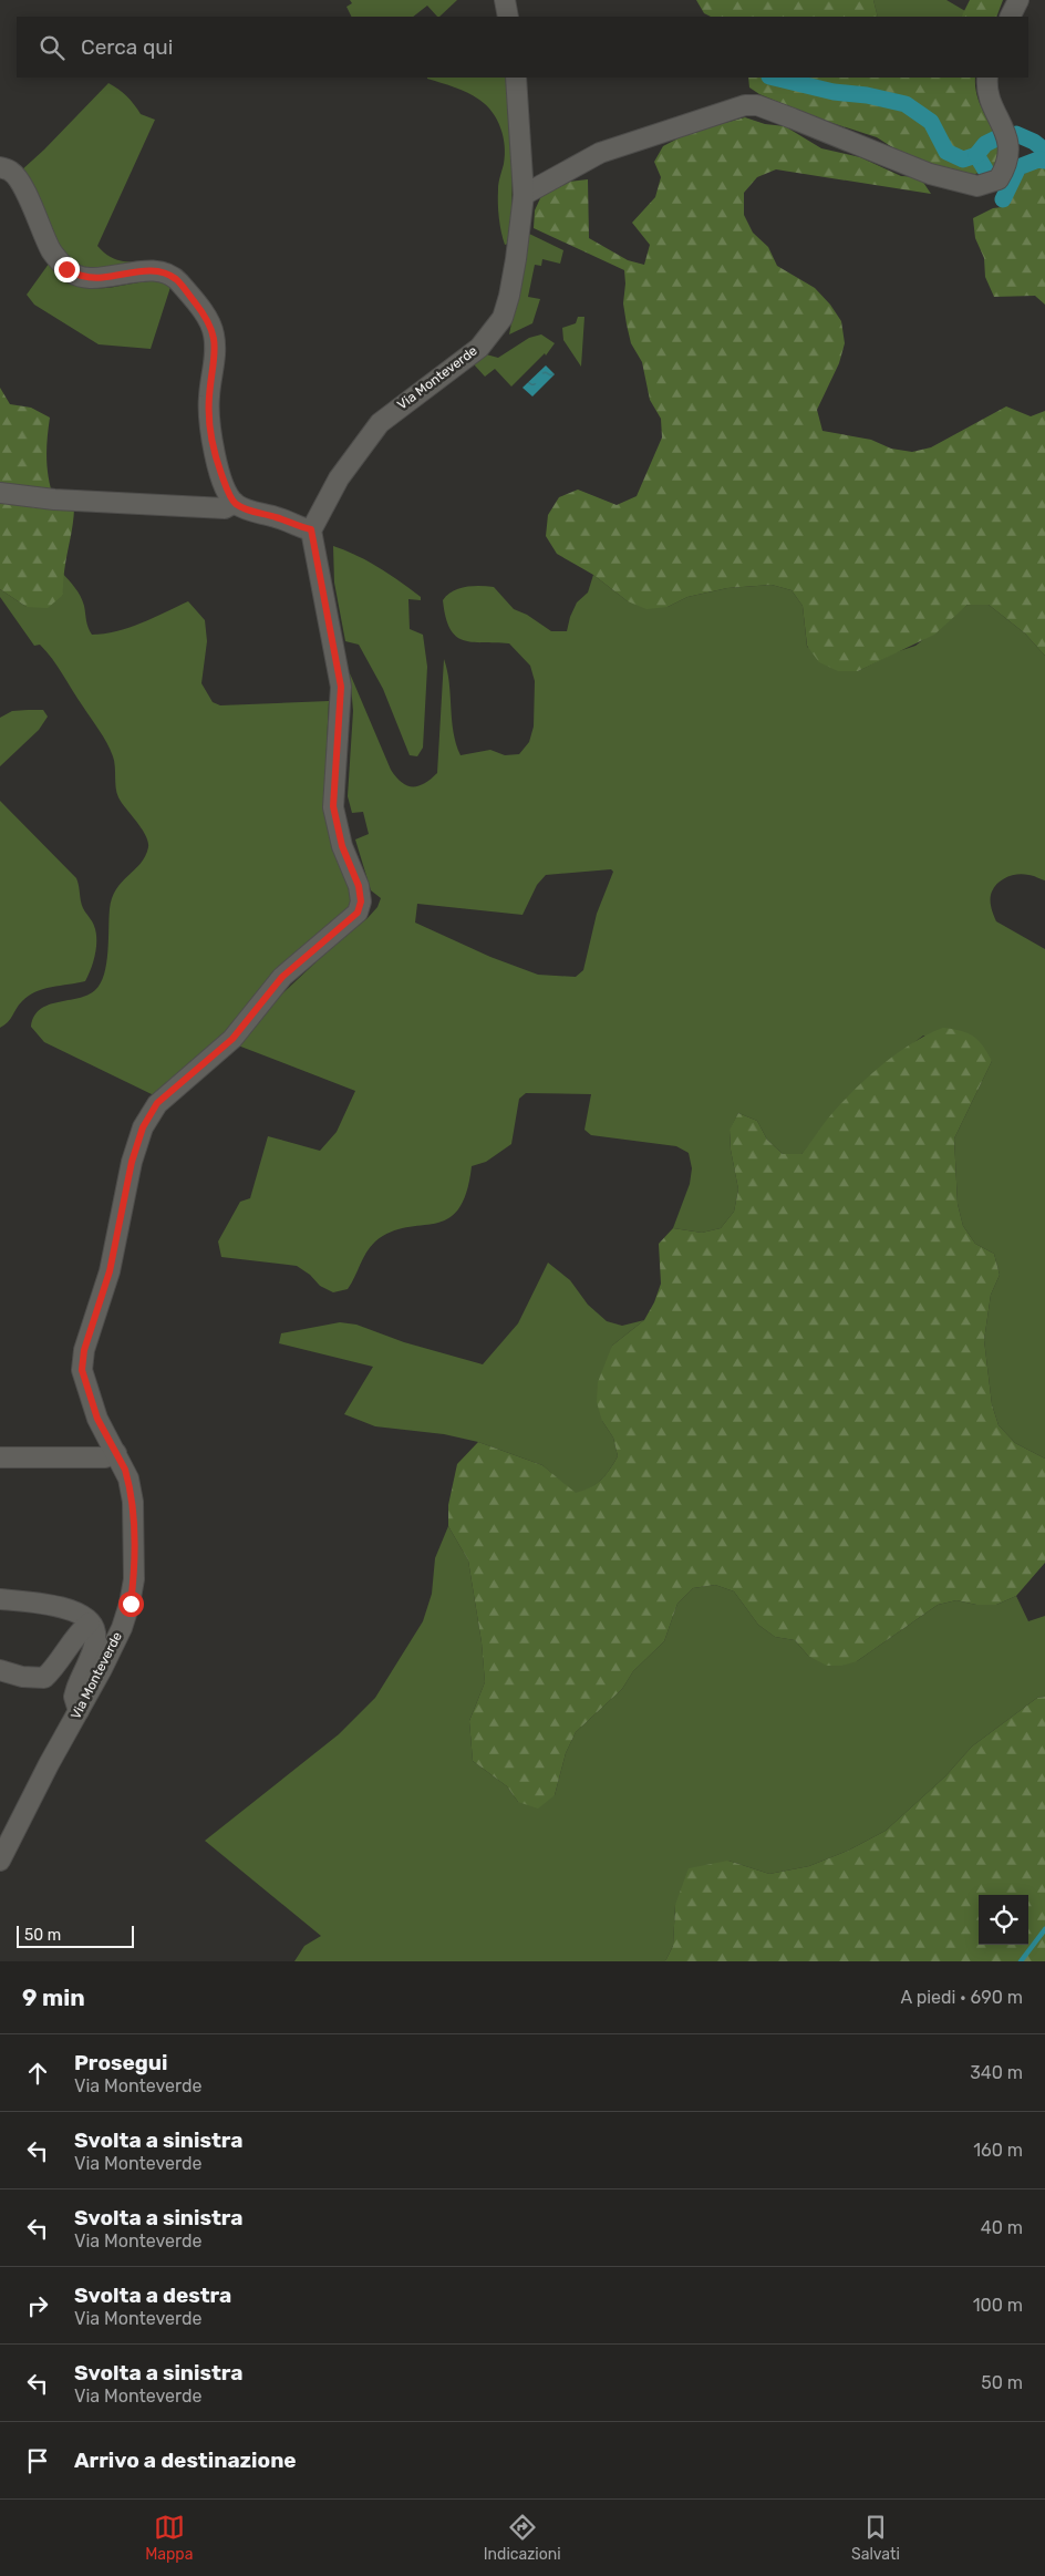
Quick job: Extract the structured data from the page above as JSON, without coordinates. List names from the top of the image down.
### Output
{
  "streets": {
    "street": ["Via Monteverde"]
  },
  "scale_bar": "50 m",
  "page": {
    "search": "Cerca qui",
    "scale": "50 m",
    "heading": ["9 min", "A piedi · 690 m"],
    "list": [
      ["Prosegui", "Via Monteverde", "340 m"],
      ["Svolta a sinistra", "Via Monteverde", "160 m"],
      ["Svolta a sinistra", "Via Monteverde", "40 m"],
      ["Svolta a destra", "Via Monteverde", "100 m"],
      ["Svolta a sinistra", "Via Monteverde", "50 m"],
      "Arrivo a destinazione"
    ],
    "nav": ["Mappa", "Indicazioni", "Salvati"]
  }
}
